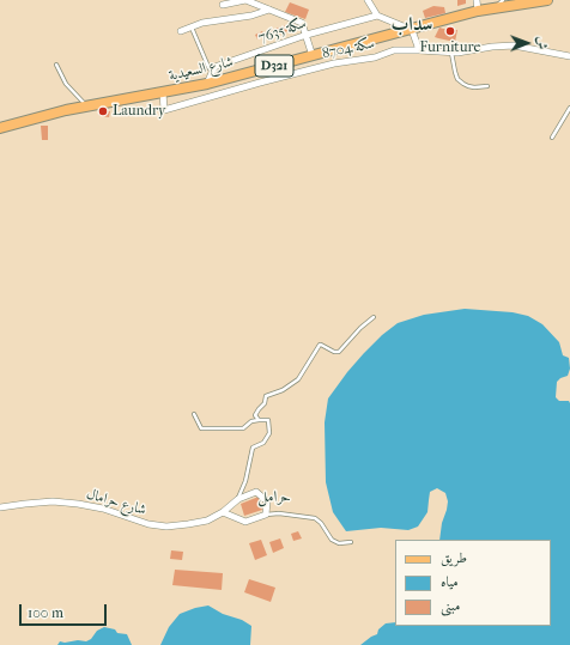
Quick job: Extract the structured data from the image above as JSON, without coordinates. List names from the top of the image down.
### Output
{
  "streets": {
    "main road": ["D321", "شارع السعيدية"],
    "street": ["سكة 7635", "سكة 8704", "شارع حرامال"]
  },
  "crossings": [
    ["سكة 8704", "شارع السعيدية"]
  ],
  "districts": ["سداب", "حرامل"],
  "places": ["Furniture", "Laundry"],
  "legend": ["طريق", "مياه", "مبنى"],
  "scale_bar": "100 m",
  "north": "right"
}
